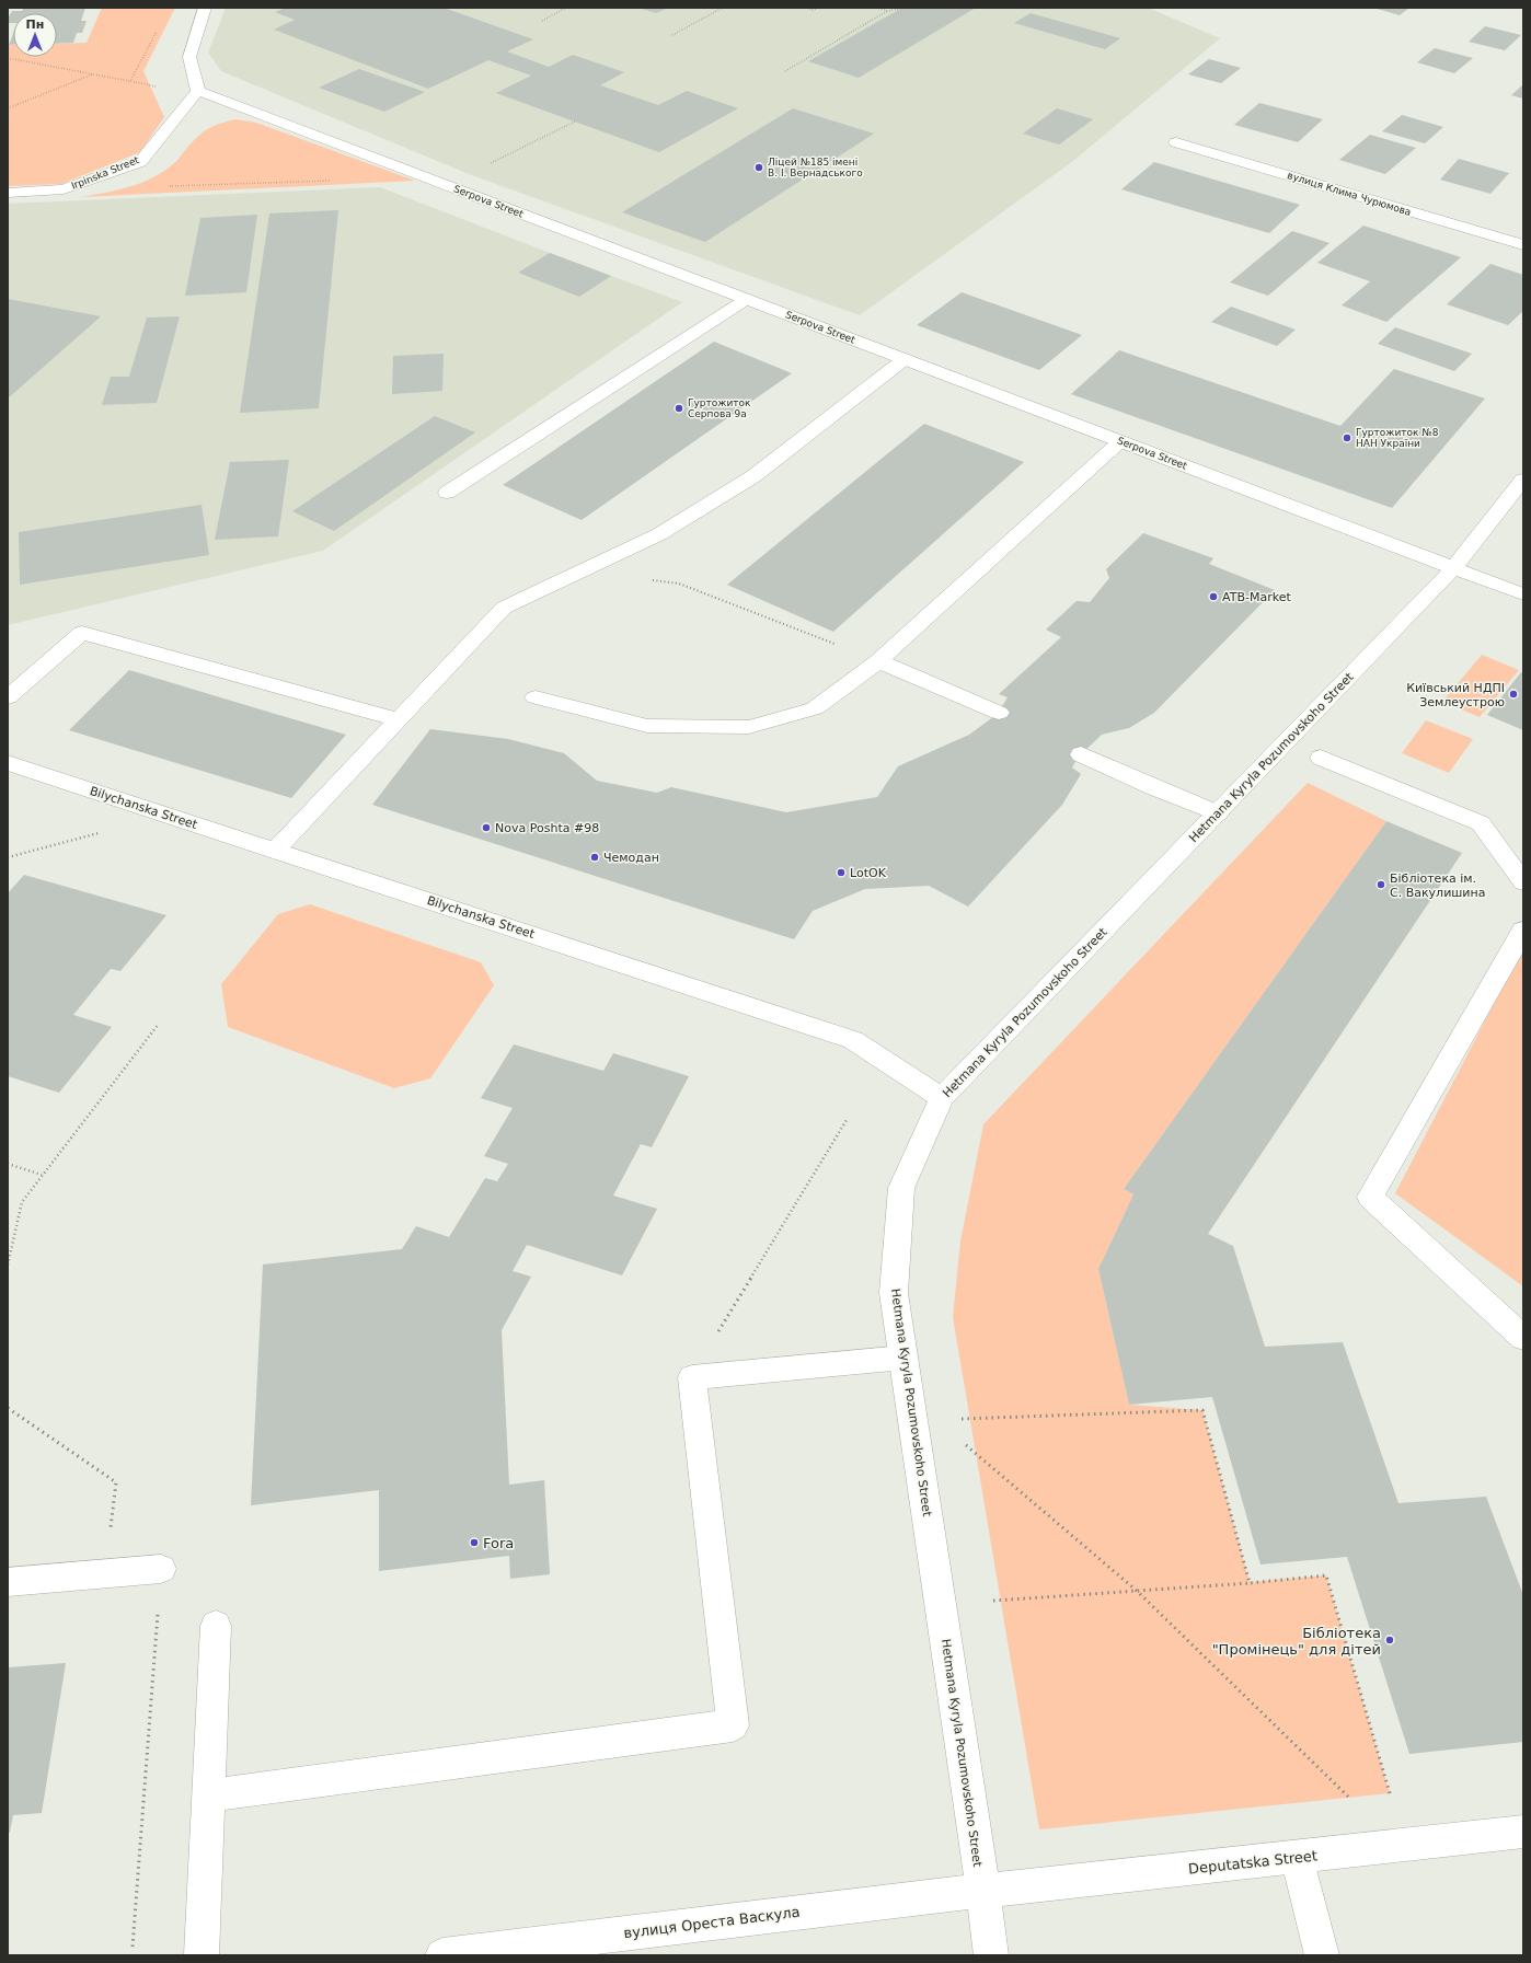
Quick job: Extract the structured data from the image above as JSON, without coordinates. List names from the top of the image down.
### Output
{
  "streets": {
    "street": [
      "Irpinska Street",
      "вулиця Клима Чурюмова",
      "Serpova Street",
      "Hetmana Kyryla Pozumovskoho Street",
      "Bilychanska Street",
      "Deputatska Street",
      "вулиця Ореста Васкула"
    ]
  },
  "crossings": [
    ["Irpinska Street", "Serpova Street"],
    ["Serpova Street", "Hetmana Kyryla Pozumovskoho Street"],
    ["Hetmana Kyryla Pozumovskoho Street", "Bilychanska Street"],
    ["Hetmana Kyryla Pozumovskoho Street", "Deputatska Street"],
    ["Hetmana Kyryla Pozumovskoho Street", "вулиця Ореста Васкула"],
    ["Deputatska Street", "вулиця Ореста Васкула"]
  ],
  "places": [
    "Ліцей №185 імені В. І. Вернадського",
    "Гуртожиток Серпова 9а",
    "Гуртожиток №8 НАН України",
    "ATB-Market",
    "Київський НДПІ Землеустрою",
    "Nova Poshta #98",
    "Чемодан",
    "LotOK",
    "Бібліотека ім. С. Вакулишина",
    "Fora",
    "Бібліотека \"Промінець\" для дітей"
  ],
  "north": "top"
}
